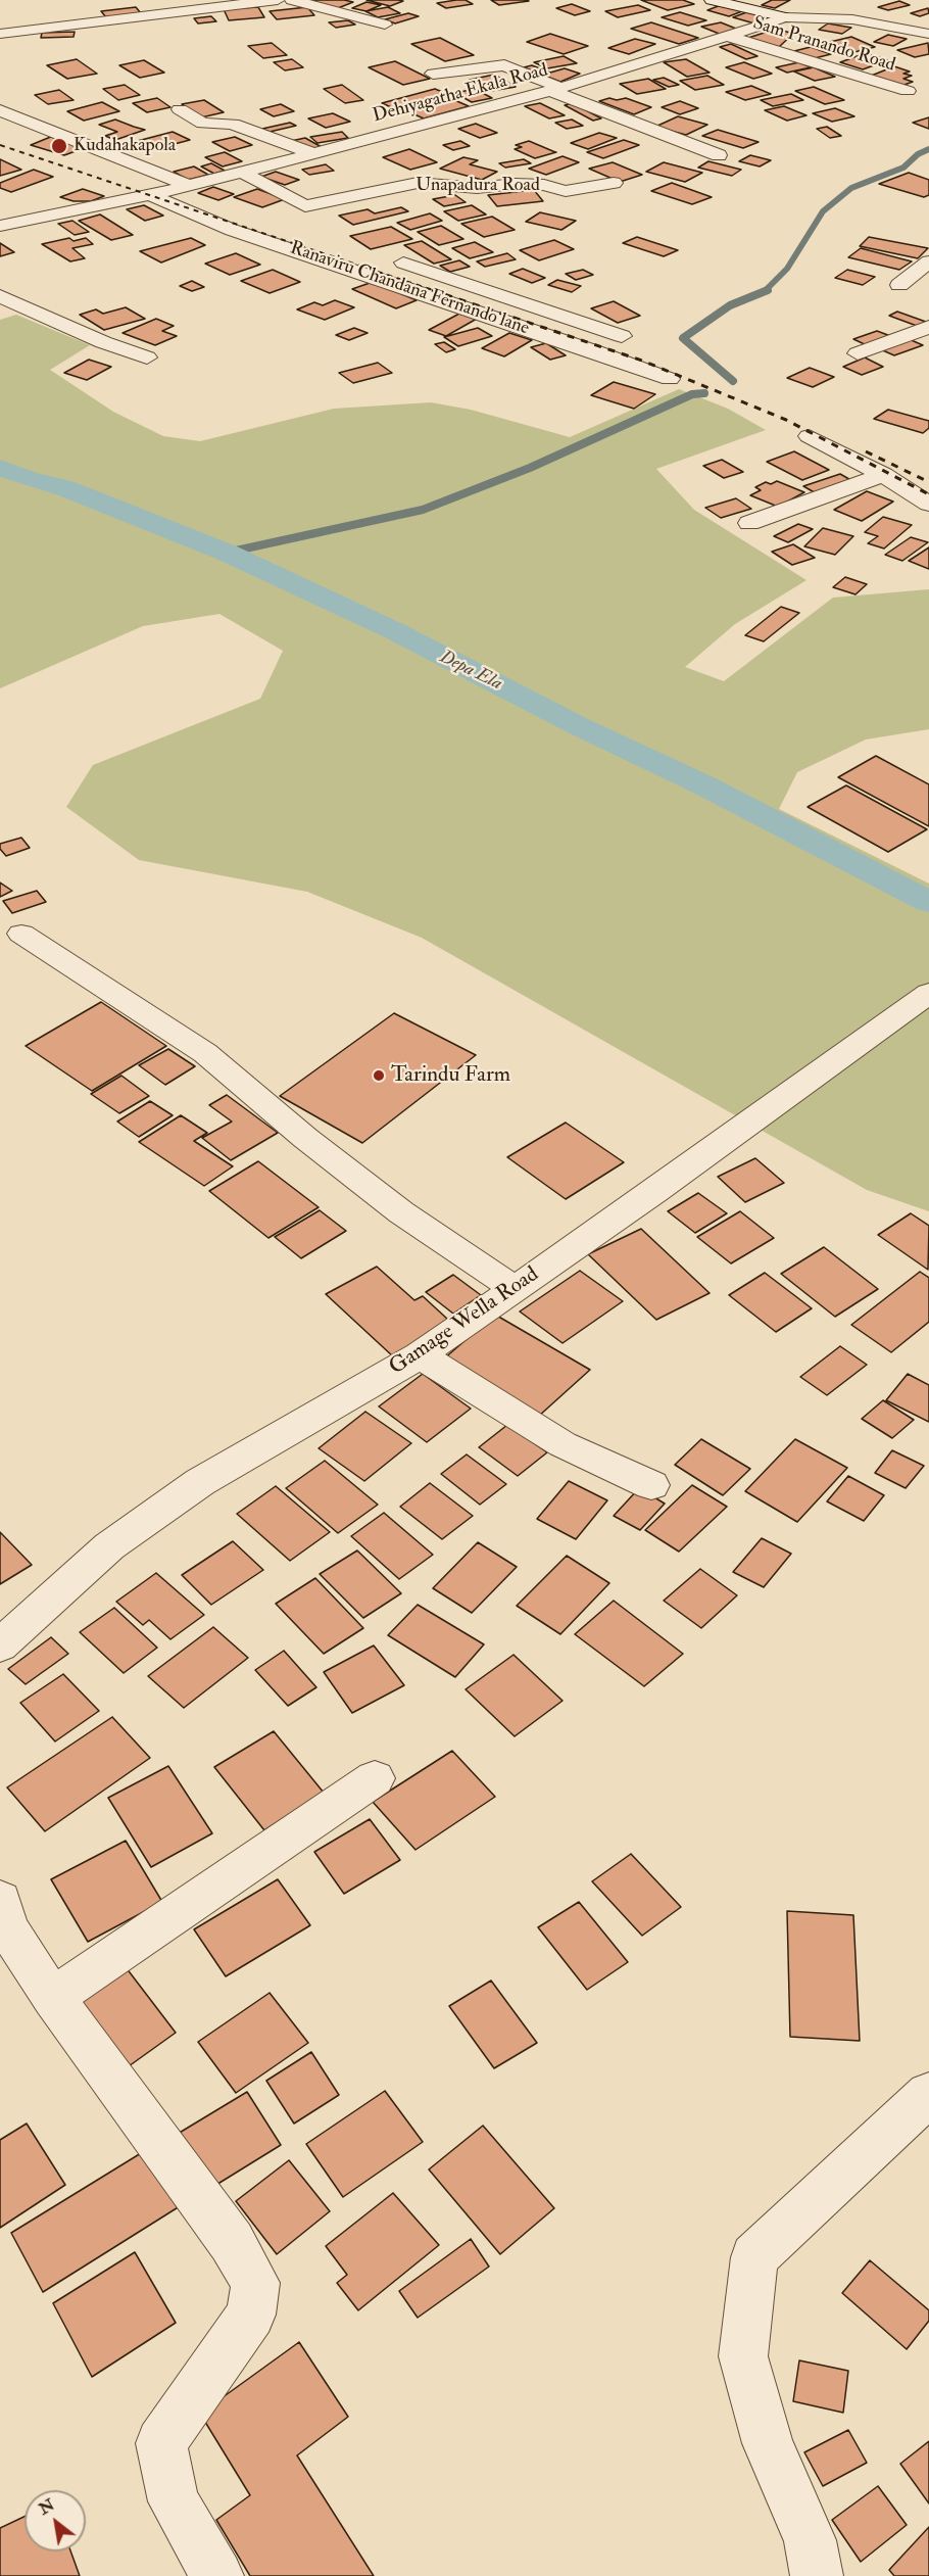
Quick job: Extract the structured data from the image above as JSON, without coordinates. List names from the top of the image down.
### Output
{
  "streets": {
    "street": [
      "Sam Pranando Road",
      "Dehiyagatha Ekala Road",
      "Unapadura Road",
      "Ranaviru Chandana Fernando lane",
      "Gamage Wella Road"
    ]
  },
  "crossings": [
    ["Sam Pranando Road", "Dehiyagatha Ekala Road"],
    ["Dehiyagatha Ekala Road", "Unapadura Road"],
    ["Dehiyagatha Ekala Road", "Ranaviru Chandana Fernando lane"]
  ],
  "water": ["Depa Ela"],
  "places": ["Kudahakapola", "Tarindu Farm"],
  "north": "top left"
}
